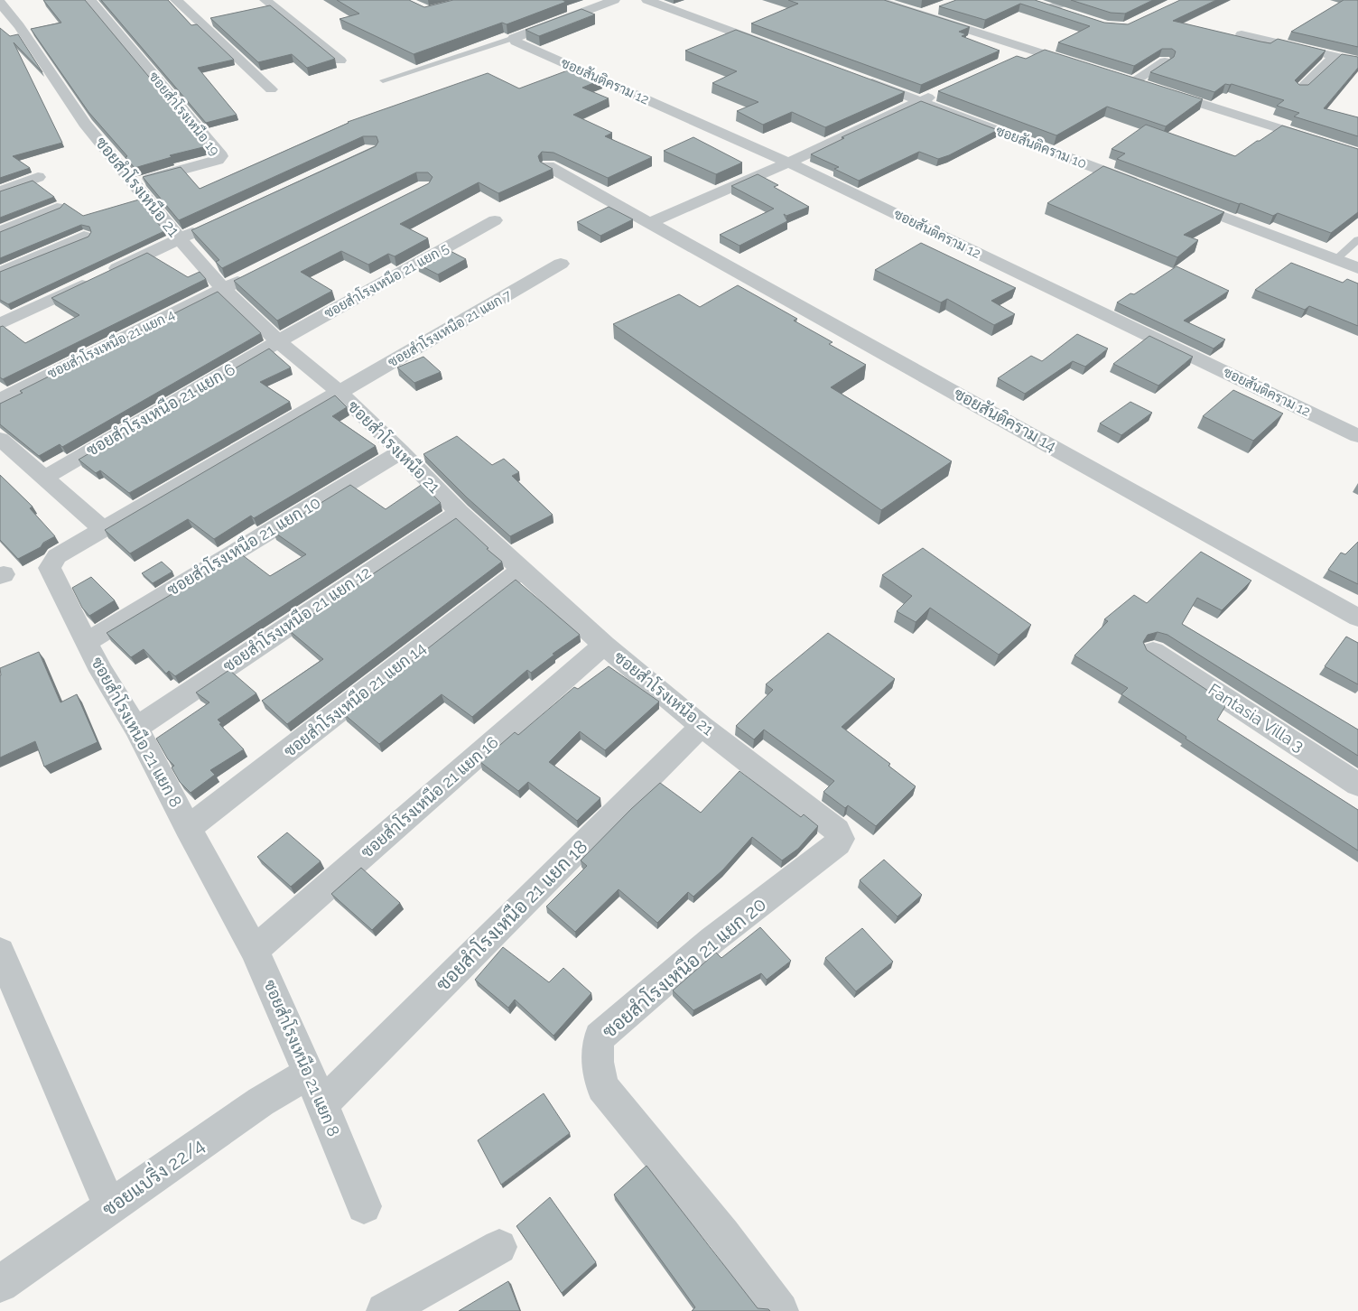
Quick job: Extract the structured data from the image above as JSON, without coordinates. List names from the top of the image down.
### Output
{
  "streets": {
    "street": [
      "ซอยสันติคราม 12",
      "ซอยสำโรงเหนือ 19",
      "ซอยสันติคราม 10",
      "ซอยสำโรงเหนือ 21",
      "ซอยสำโรงเหนือ 21 แยก 5",
      "ซอยสำโรงเหนือ 21 แยก 7",
      "ซอยสำโรงเหนือ 21 แยก 4",
      "ซอยสำโรงเหนือ 21 แยก 6",
      "ซอยสันติคราม 14",
      "ซอยสำโรงเหนือ 21 แยก 10",
      "ซอยสำโรงเหนือ 21 แยก 12",
      "ซอยสำโรงเหนือ 21 แยก 14",
      "Fantasia Villa 3",
      "ซอยสำโรงเหนือ 21 แยก 8",
      "ซอยสำโรงเหนือ 21 แยก 16",
      "ซอยสำโรงเหนือ 21 แยก 18",
      "ซอยสำโรงเหนือ 21 แยก 20",
      "ซอยแบริ่ง 22/4"
    ]
  },
  "crossings": [
    ["ซอยสำโรงเหนือ 19", "ซอยสำโรงเหนือ 21"],
    ["ซอยสำโรงเหนือ 21", "ซอยสำโรงเหนือ 21 แยก 5"],
    ["ซอยสำโรงเหนือ 21", "ซอยสำโรงเหนือ 21 แยก 7"],
    ["ซอยสำโรงเหนือ 21", "ซอยสำโรงเหนือ 21 แยก 4"],
    ["ซอยสำโรงเหนือ 21", "ซอยสำโรงเหนือ 21 แยก 6"],
    ["ซอยสำโรงเหนือ 21", "ซอยสำโรงเหนือ 21 แยก 10"],
    ["ซอยสำโรงเหนือ 21", "ซอยสำโรงเหนือ 21 แยก 12"],
    ["ซอยสำโรงเหนือ 21", "ซอยสำโรงเหนือ 21 แยก 14"],
    ["ซอยสำโรงเหนือ 21", "ซอยสำโรงเหนือ 21 แยก 8"],
    ["ซอยสำโรงเหนือ 21", "ซอยสำโรงเหนือ 21 แยก 16"],
    ["ซอยสำโรงเหนือ 21", "ซอยสำโรงเหนือ 21 แยก 18"],
    ["ซอยสำโรงเหนือ 21", "ซอยสำโรงเหนือ 21 แยก 20"],
    ["ซอยสำโรงเหนือ 21 แยก 5", "ซอยสำโรงเหนือ 21 แยก 6"],
    ["ซอยสำโรงเหนือ 21 แยก 7", "ซอยสำโรงเหนือ 21 แยก 8"],
    ["ซอยสำโรงเหนือ 21 แยก 10", "ซอยสำโรงเหนือ 21 แยก 8"],
    ["ซอยสำโรงเหนือ 21 แยก 12", "ซอยสำโรงเหนือ 21 แยก 8"],
    ["ซอยสำโรงเหนือ 21 แยก 14", "ซอยสำโรงเหนือ 21 แยก 8"],
    ["ซอยสำโรงเหนือ 21 แยก 8", "ซอยสำโรงเหนือ 21 แยก 16"],
    ["ซอยสำโรงเหนือ 21 แยก 8", "ซอยสำโรงเหนือ 21 แยก 18"],
    ["ซอยสำโรงเหนือ 21 แยก 8", "ซอยแบริ่ง 22/4"]
  ]
}
